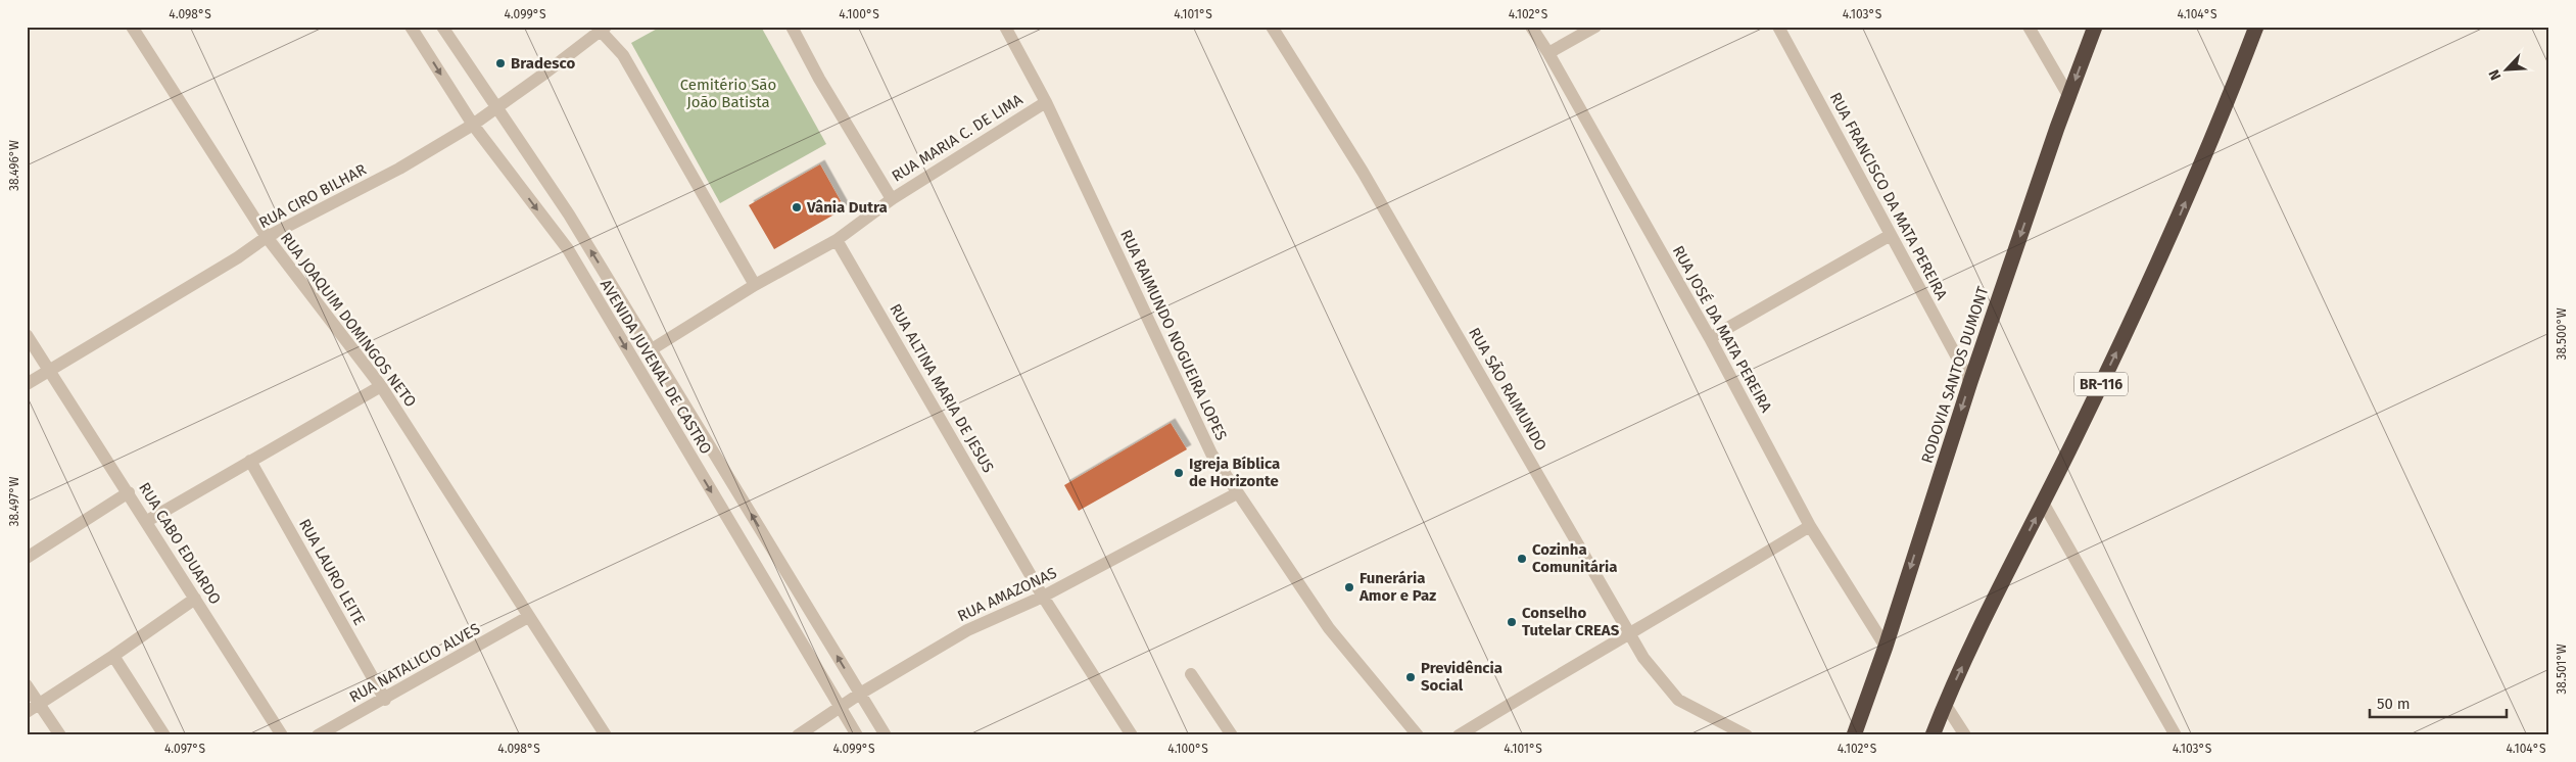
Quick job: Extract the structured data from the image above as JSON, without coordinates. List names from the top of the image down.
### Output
{
  "streets": {
    "highway": ["RODOVIA SANTOS DUMONT", "BR-116"],
    "street": [
      "RUA MARIA C. DE LIMA",
      "RUA CIRO BILHAR",
      "RUA FRANCISCO DA MATA PEREIRA",
      "RUA JOAQUIM DOMINGOS NETO",
      "RUA JOSÉ DA MATA PEREIRA",
      "RUA RAIMUNDO NOGUEIRA LOPES",
      "AVENIDA JUVENAL DE CASTRO",
      "RUA ALTINA MARIA DE JESUS",
      "RUA SÃO RAIMUNDO",
      "RUA CABO EDUARDO",
      "RUA LAURO LEITE",
      "RUA AMAZONAS",
      "RUA NATALICIO ALVES"
    ]
  },
  "crossings": [
    ["RUA MARIA C. DE LIMA", "RUA RAIMUNDO NOGUEIRA LOPES"],
    ["RUA MARIA C. DE LIMA", "RUA ALTINA MARIA DE JESUS"],
    ["RUA CIRO BILHAR", "RUA JOAQUIM DOMINGOS NETO"],
    ["RUA CIRO BILHAR", "AVENIDA JUVENAL DE CASTRO"],
    ["RUA CIRO BILHAR", "RUA CABO EDUARDO"],
    ["RUA FRANCISCO DA MATA PEREIRA", "RODOVIA SANTOS DUMONT"],
    ["RUA JOAQUIM DOMINGOS NETO", "RUA NATALICIO ALVES"],
    ["RUA JOSÉ DA MATA PEREIRA", "RODOVIA SANTOS DUMONT"],
    ["RUA RAIMUNDO NOGUEIRA LOPES", "RUA AMAZONAS"],
    ["AVENIDA JUVENAL DE CASTRO", "RUA AMAZONAS"],
    ["RUA ALTINA MARIA DE JESUS", "RUA AMAZONAS"],
    ["RUA LAURO LEITE", "RUA NATALICIO ALVES"]
  ],
  "parks": ["Cemitério São João Batista"],
  "places": [
    "Bradesco",
    "Vânia Dutra",
    "Igreja Bíblica de Horizonte",
    "Cozinha Comunitária",
    "Funerária Amor e Paz",
    "Conselho Tutelar CREAS",
    "Previdência Social"
  ],
  "scale_bar": "50 m",
  "north": "bottom left",
  "coordinates": [
    "4.098°S",
    "4.099°S",
    "4.100°S",
    "4.101°S",
    "4.102°S",
    "4.103°S",
    "4.104°S",
    "38.496°W",
    "38.500°W",
    "38.497°W",
    "38.501°W",
    "4.097°S"
  ]
}
